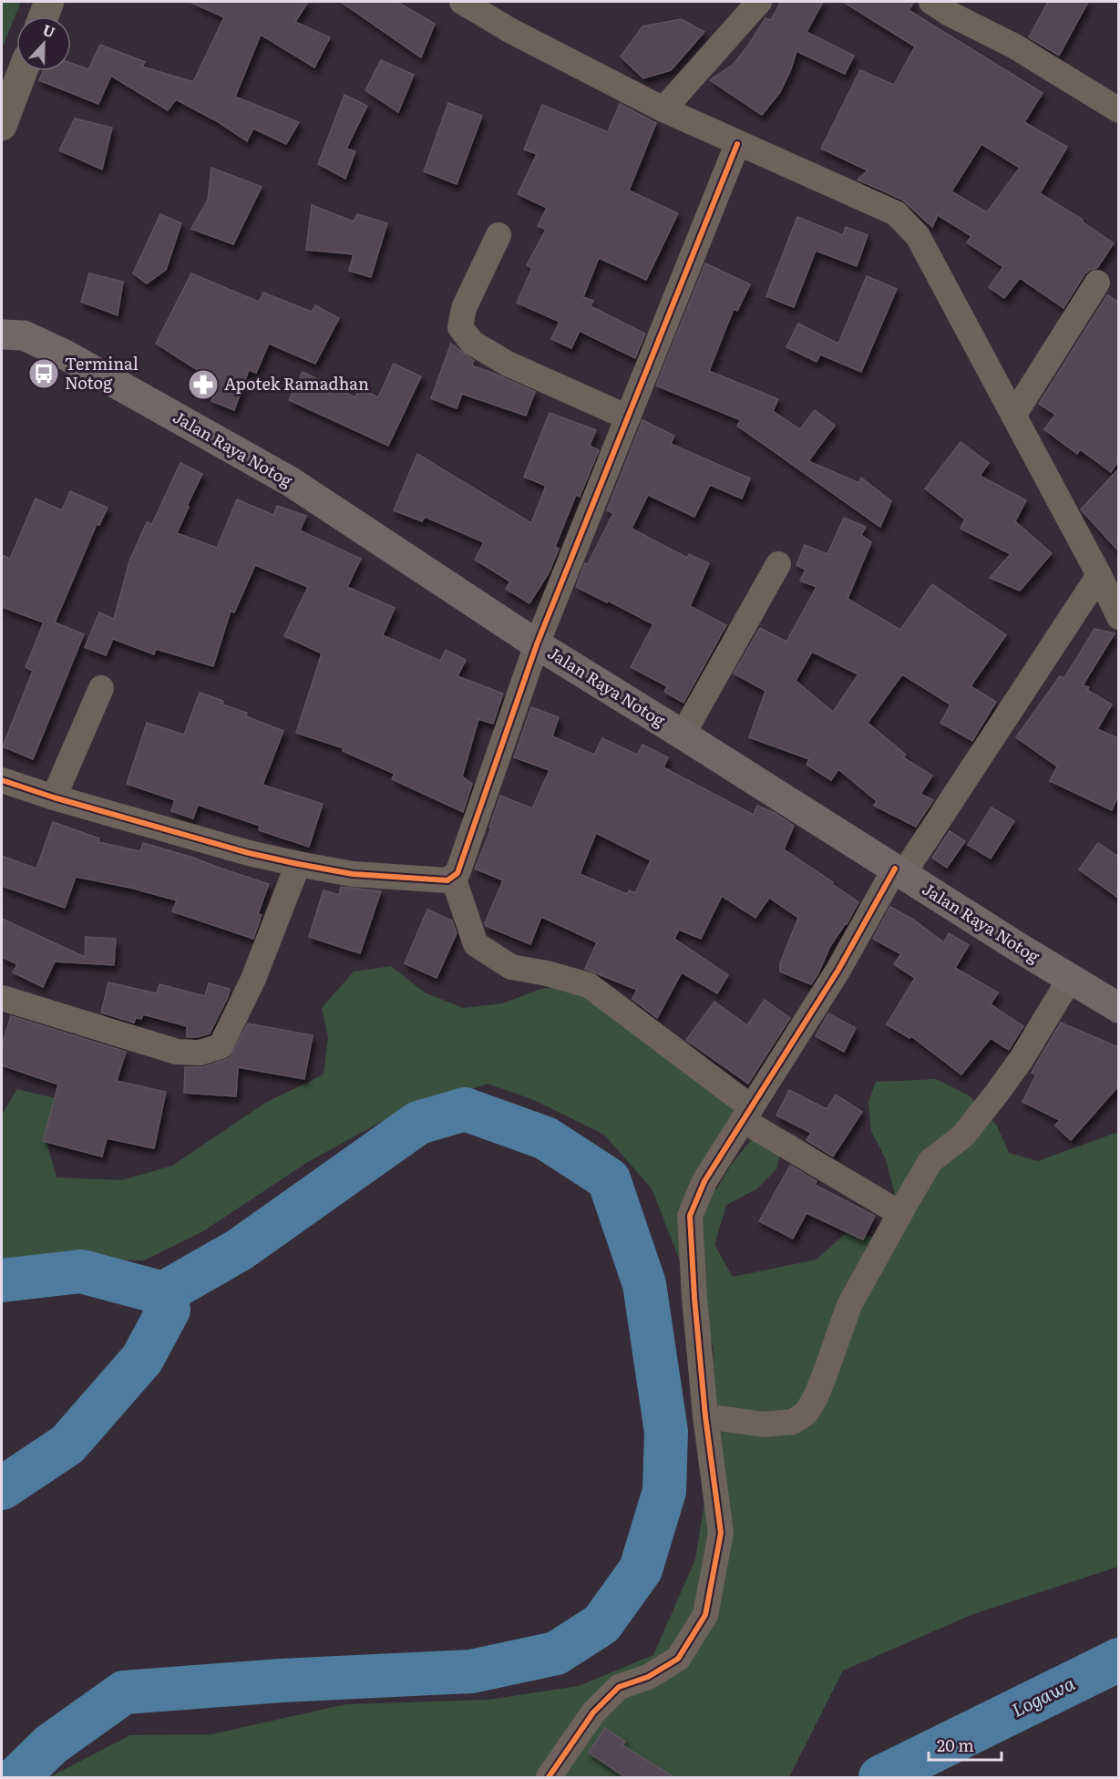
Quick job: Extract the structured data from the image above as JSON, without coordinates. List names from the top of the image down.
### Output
{
  "streets": {
    "highway": ["Jalan Raya Notog"]
  },
  "water": ["Logawa"],
  "places": {
    "bus stop": ["Terminal Notog"],
    "pharmacy": ["Apotek Ramadhan"]
  },
  "scale_bar": "20 m",
  "north": "top"
}
